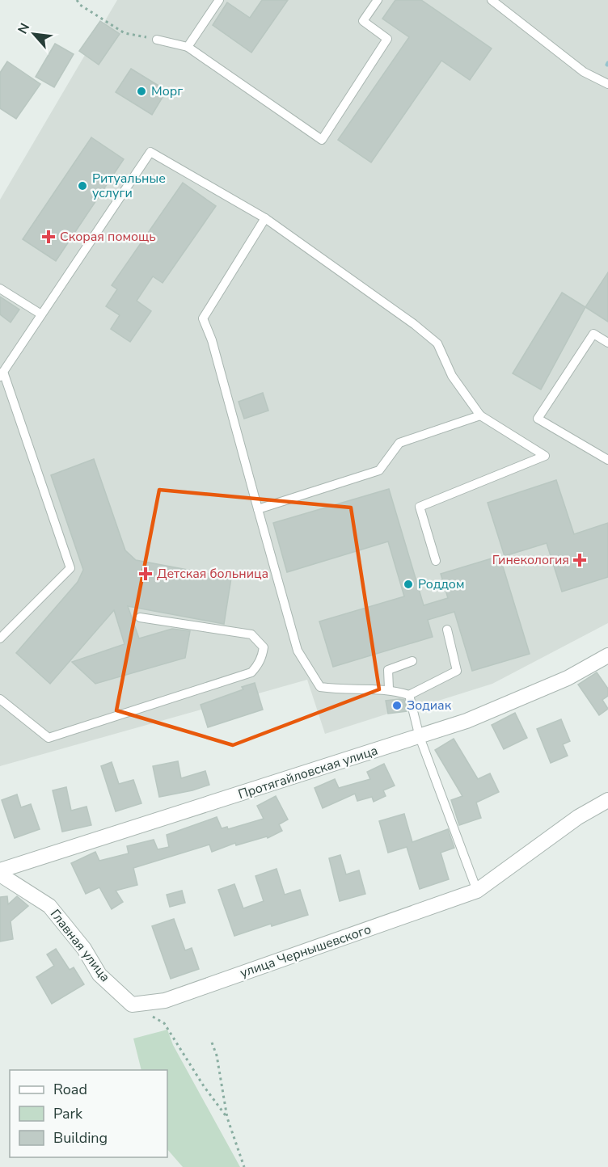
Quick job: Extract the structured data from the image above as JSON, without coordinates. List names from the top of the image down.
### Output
{
  "streets": {
    "street": ["Протягайловская улица", "Главная улица", "улица Чернышевского"]
  },
  "crossings": [
    ["Главная улица", "улица Чернышевского"]
  ],
  "places": {
    "other": [
      "Морг",
      "Ритуальные услуги",
      "Роддом",
      "Зодиак"
    ],
    "health": ["Скорая помощь", "Гинекология", "Детская больница"]
  },
  "legend": ["Road", "Park", "Building"],
  "north": "top left"
}
